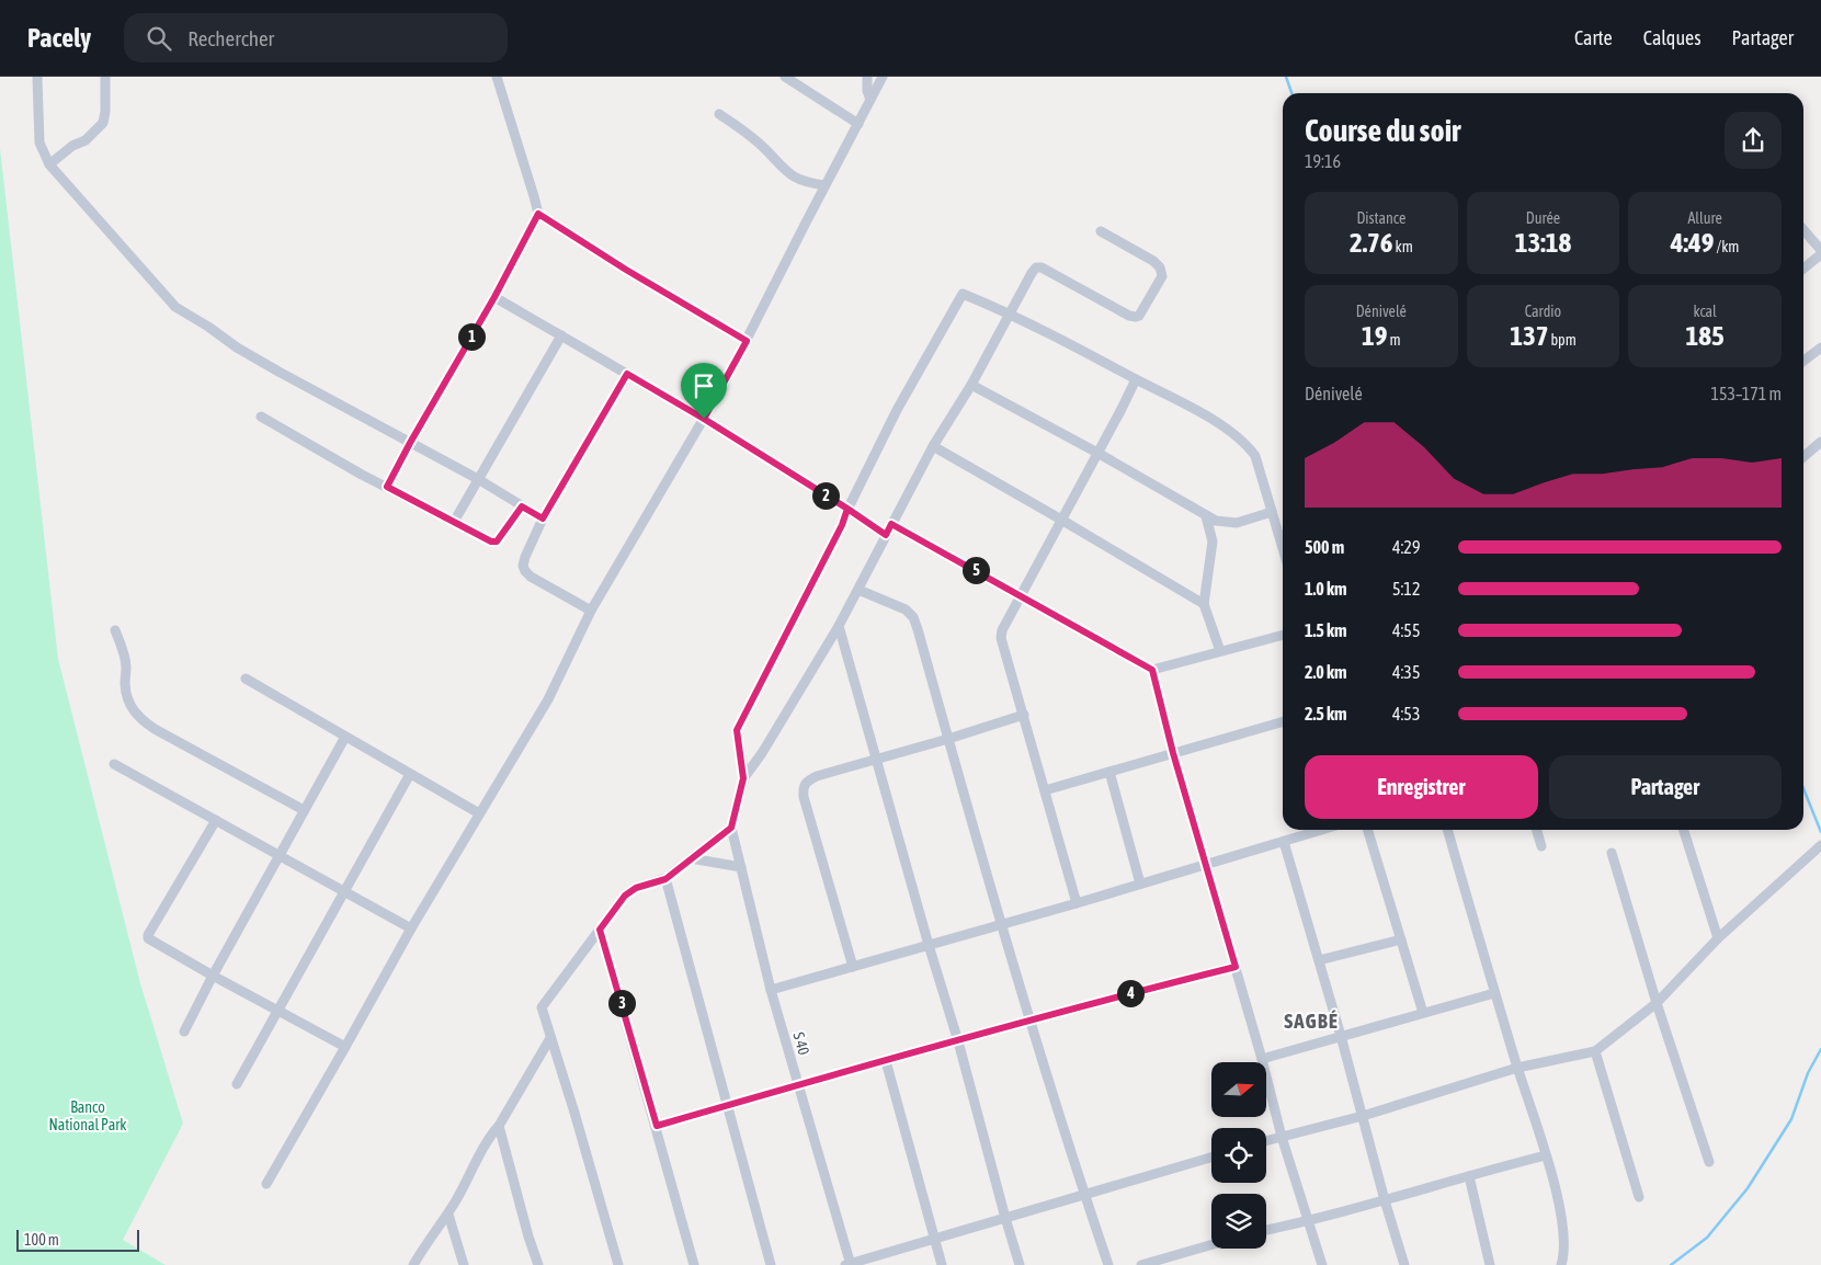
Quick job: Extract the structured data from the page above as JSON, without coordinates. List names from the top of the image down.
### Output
{
  "streets": {
    "street": ["S 40"]
  },
  "districts": ["SAGBÉ"],
  "parks": ["Banco National Park"],
  "scale_bar": "100 m",
  "north": "right",
  "page": {
    "header": "Pacely",
    "search": "Rechercher",
    "nav": ["Carte", "Calques", "Partager"],
    "heading": ["Course du soir", "19:16"],
    "stats": [
      ["Distance", "2.76 km"],
      ["Durée", "13:18"],
      ["Allure", "4:49 /km"],
      ["Dénivelé", "19 m"],
      ["Cardio", "137 bpm"],
      ["kcal", "185"]
    ],
    "pins": [
      "1",
      "2",
      "5",
      "4",
      "3"
    ],
    "chart": ["Dénivelé", "153–171 m"],
    "list": [
      {
        "name": "500 m",
        "note": "4:29"
      },
      {
        "name": "1.0 km",
        "note": "5:12"
      },
      {
        "name": "1.5 km",
        "note": "4:55"
      },
      {
        "name": "2.0 km",
        "note": "4:35"
      },
      {
        "name": "2.5 km",
        "note": "4:53"
      }
    ],
    "buttons": ["Enregistrer", "Partager"],
    "scale": "100 m"
  }
}
